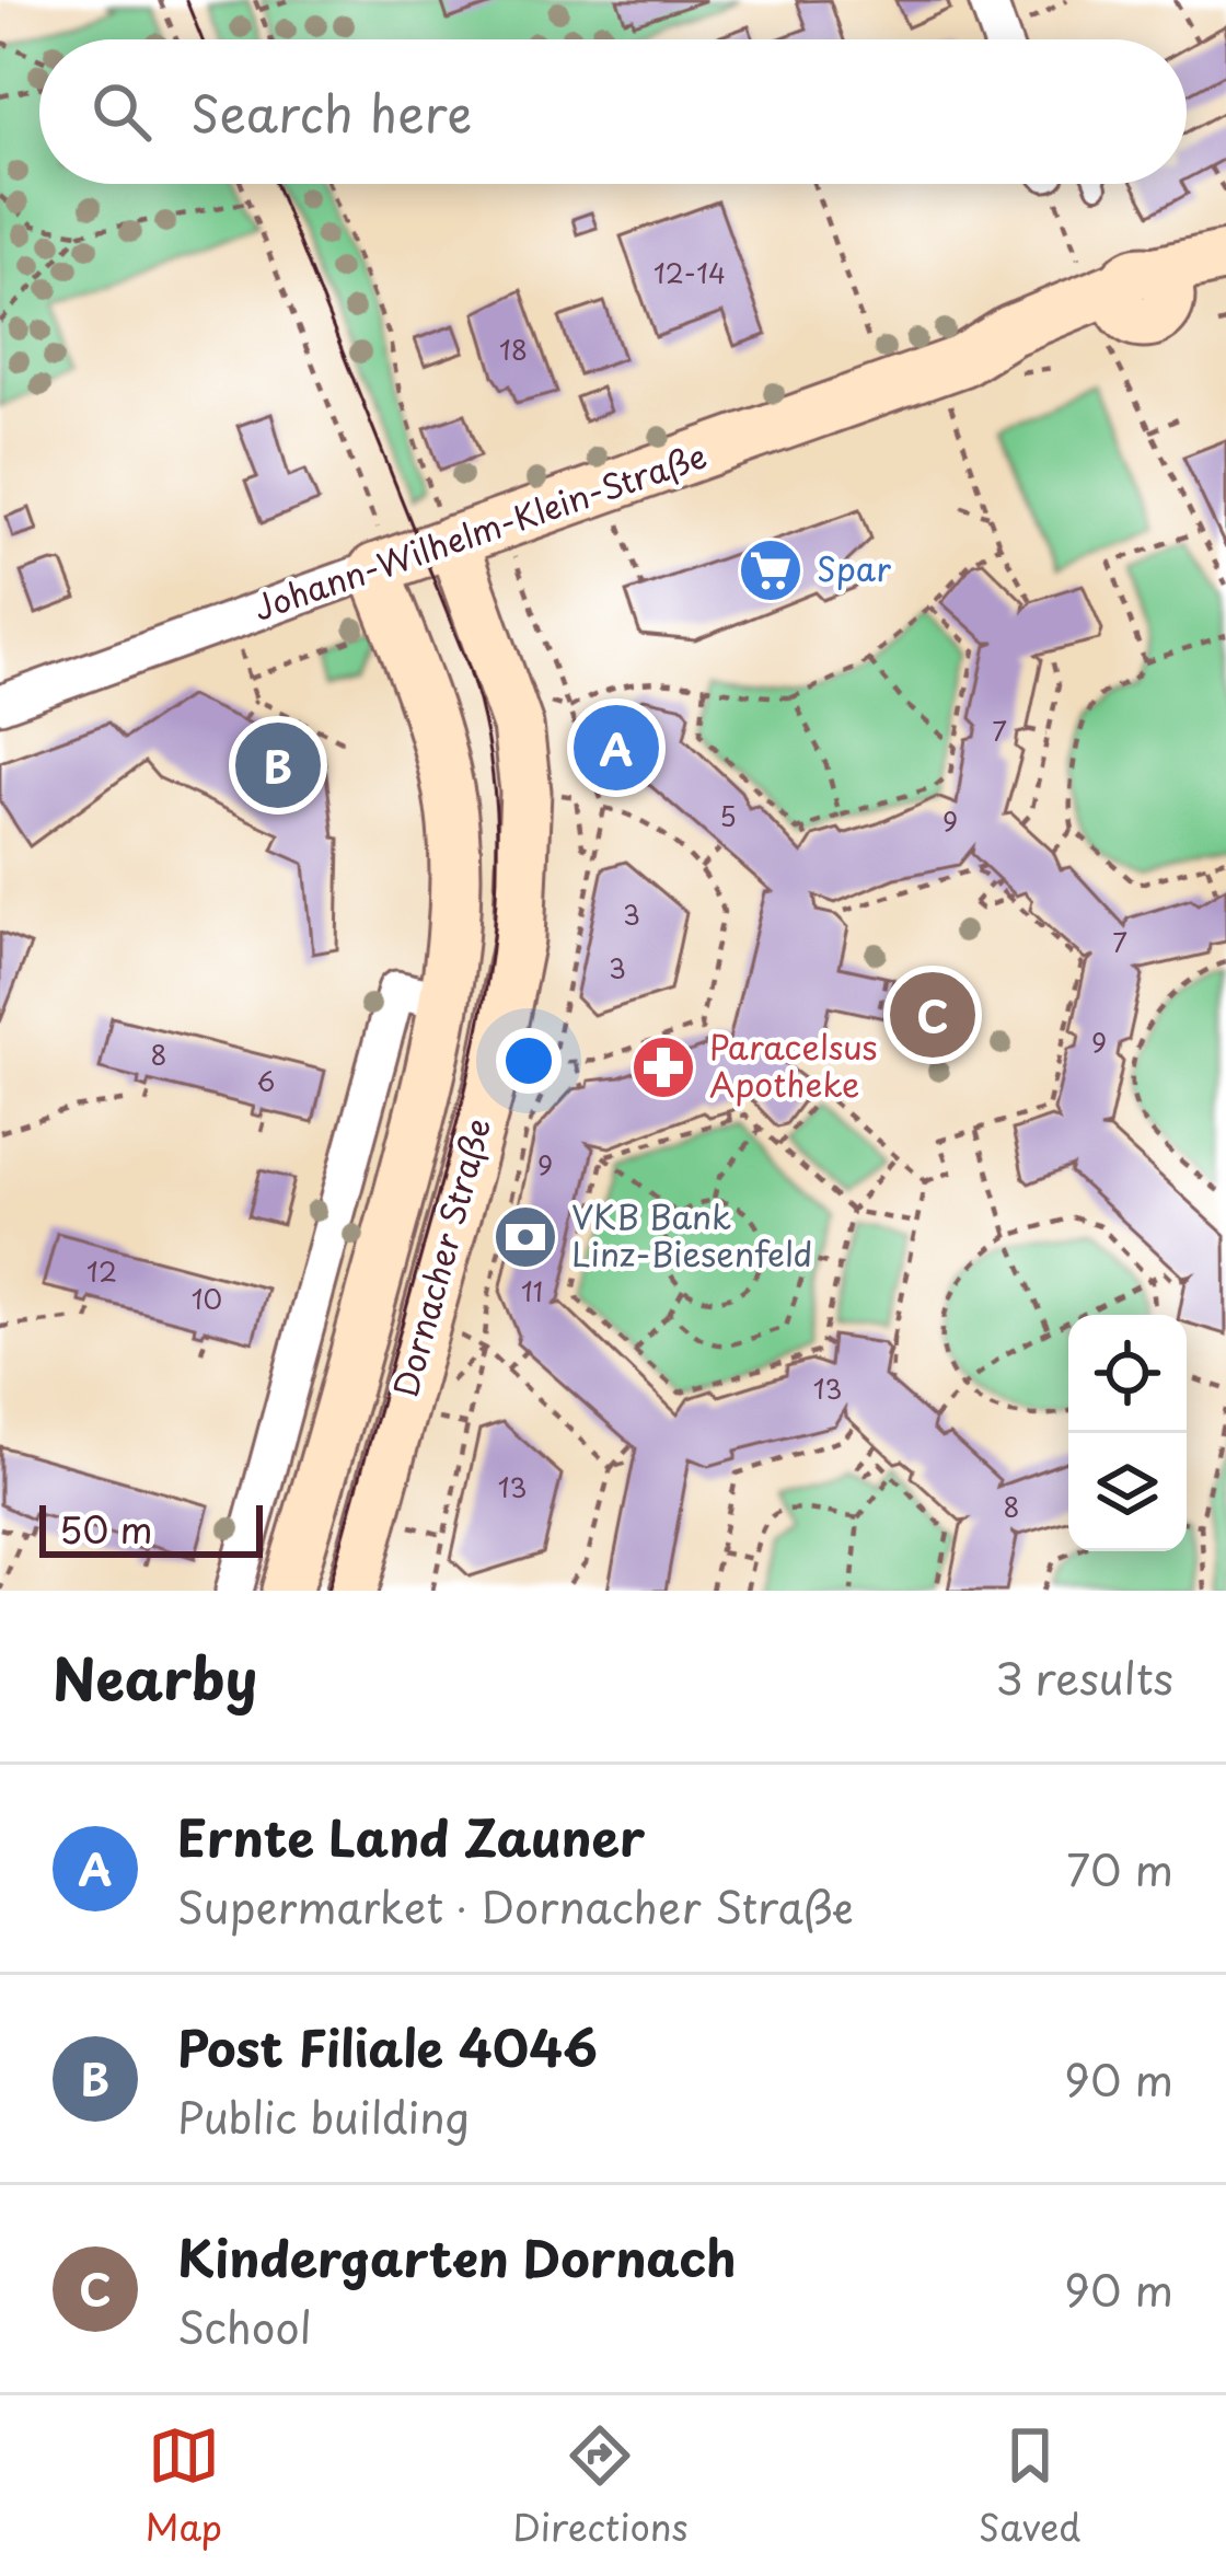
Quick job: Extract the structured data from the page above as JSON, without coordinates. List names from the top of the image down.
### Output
{
  "streets": {
    "street": ["Johann-Wilhelm-Klein-Straße", "Dornacher Straße"]
  },
  "crossings": [
    ["Johann-Wilhelm-Klein-Straße", "Dornacher Straße"]
  ],
  "places": {
    "supermarket": ["Spar"],
    "pharmacy": ["Paracelsus Apotheke"],
    "bank": ["VKB Bank Linz-Biesenfeld"]
  },
  "house_numbers": [
    "12-14",
    "18",
    "7",
    "5",
    "9",
    "3",
    "7",
    "3",
    "9",
    "8",
    "6",
    "9",
    "12",
    "11",
    "10",
    "13",
    "13",
    "8"
  ],
  "scale_bar": "50 m",
  "page": {
    "search": "Search here",
    "pins": ["A", "B", "C"],
    "scale": "50 m",
    "heading": ["Nearby", "3 results"],
    "list": [
      {
        "mark": "A",
        "name": "Ernte Land Zauner",
        "note": "Supermarket · Dornacher Straße",
        "value": "70 m"
      },
      {
        "mark": "B",
        "name": "Post Filiale 4046",
        "note": "Public building",
        "value": "90 m"
      },
      {
        "mark": "C",
        "name": "Kindergarten Dornach",
        "note": "School",
        "value": "90 m"
      }
    ],
    "nav": ["Map", "Directions", "Saved"]
  }
}
